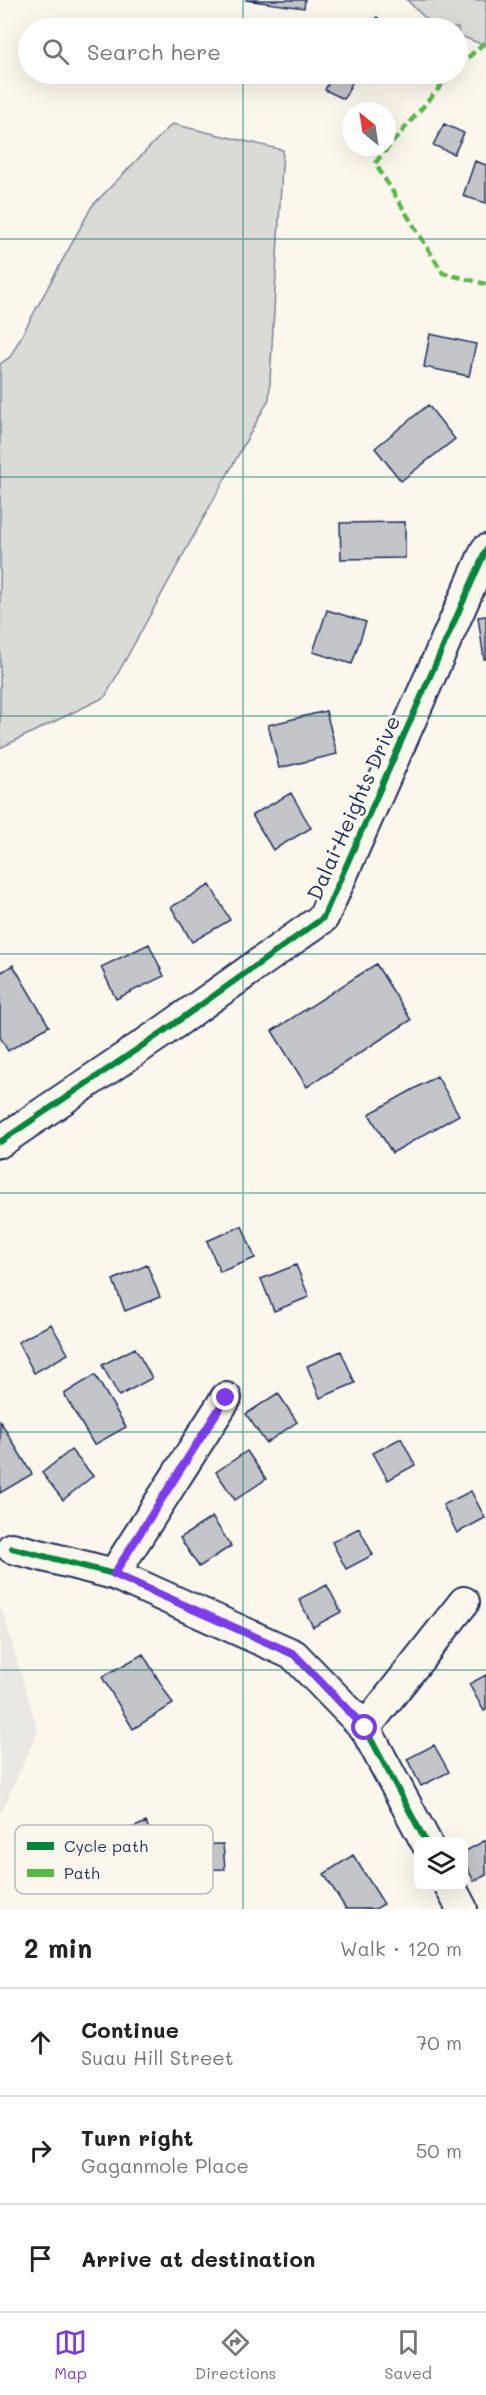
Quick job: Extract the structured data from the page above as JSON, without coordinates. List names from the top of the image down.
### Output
{
  "streets": {
    "street": ["Dalai Heights Drive"]
  },
  "legend": ["Cycle path", "Path"],
  "north": "top left",
  "page": {
    "search": "Search here",
    "heading": ["2 min", "Walk · 120 m"],
    "list": [
      ["Continue", "Suau Hill Street", "70 m"],
      ["Turn right", "Gaganmole Place", "50 m"],
      "Arrive at destination"
    ],
    "nav": ["Map", "Directions", "Saved"]
  }
}
